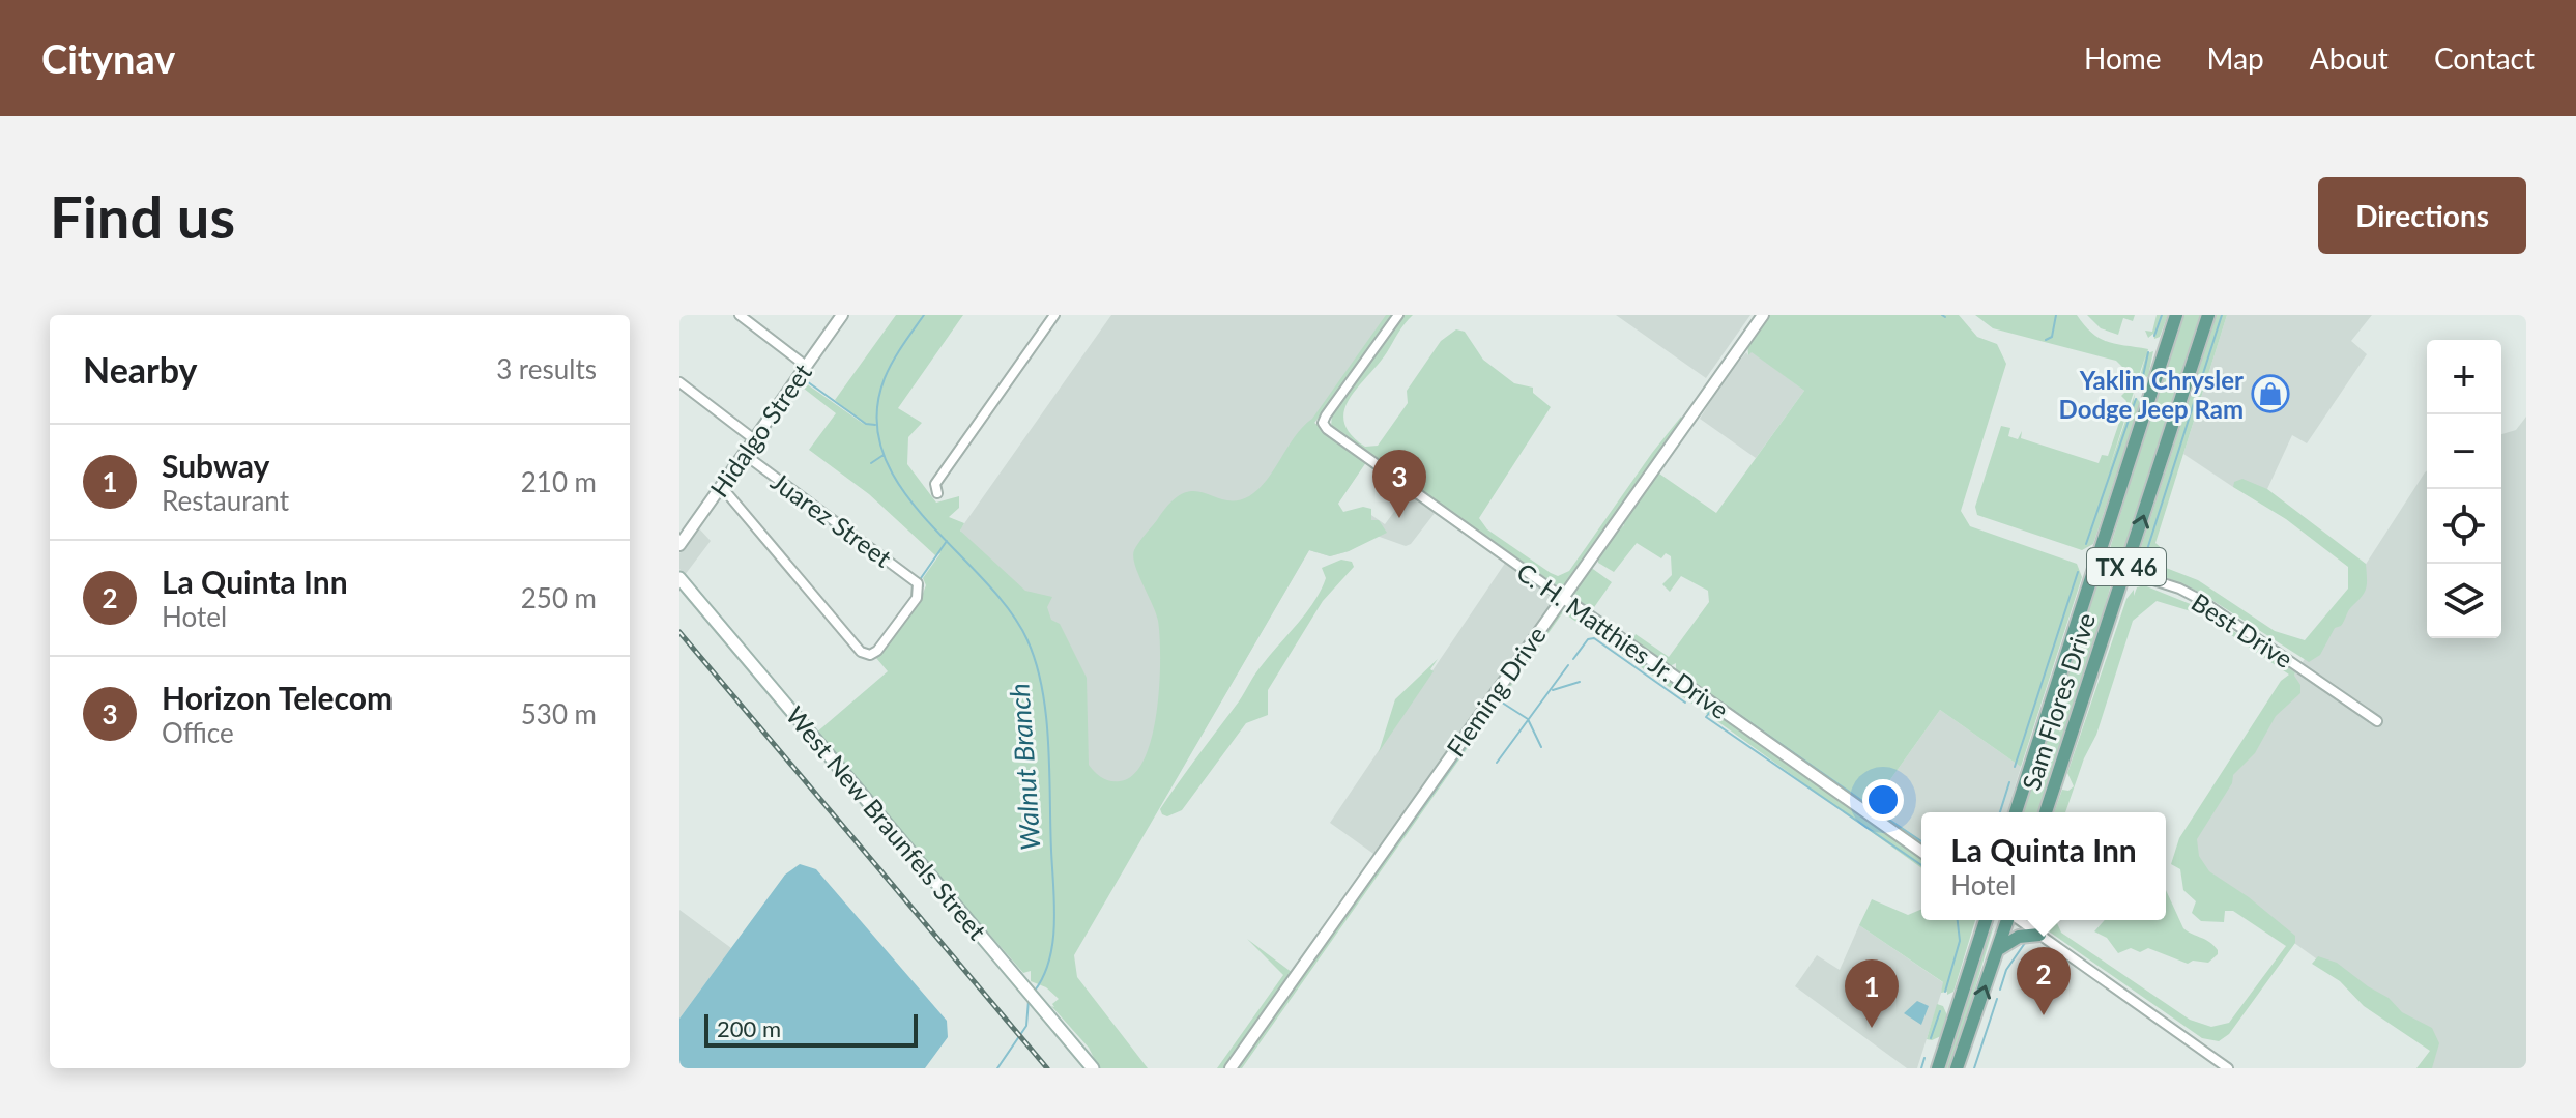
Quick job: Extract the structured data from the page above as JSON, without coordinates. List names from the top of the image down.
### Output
{
  "streets": {
    "main road": ["TX 46", "Sam Flores Drive", "West New Braunfels Street"],
    "street": [
      "Hidalgo Street",
      "Juarez Street",
      "Best Drive",
      "C. H. Matthies Jr. Drive",
      "Fleming Drive"
    ]
  },
  "crossings": [
    ["Hidalgo Street", "Juarez Street"],
    ["Best Drive", "Sam Flores Drive"],
    ["C. H. Matthies Jr. Drive", "Fleming Drive"]
  ],
  "water": ["Walnut Branch"],
  "places": {
    "shop": ["Yaklin Chrysler Dodge Jeep Ram"]
  },
  "scale_bar": "200 m",
  "page": {
    "header": "Citynav",
    "nav": [
      "Home",
      "Map",
      "About",
      "Contact"
    ],
    "buttons": "Directions",
    "title": "Find us",
    "heading": ["Nearby", "3 results"],
    "map_buttons": ["+", "−"],
    "list": [
      {
        "mark": "1",
        "name": "Subway",
        "note": "Restaurant",
        "value": "210 m"
      },
      {
        "mark": "2",
        "name": "La Quinta Inn",
        "note": "Hotel",
        "value": "250 m"
      },
      {
        "mark": "3",
        "name": "Horizon Telecom",
        "note": "Office",
        "value": "530 m"
      }
    ],
    "pins": ["3", "2", "1"],
    "popup": ["La Quinta Inn", "Hotel"],
    "scale": "200 m"
  }
}
